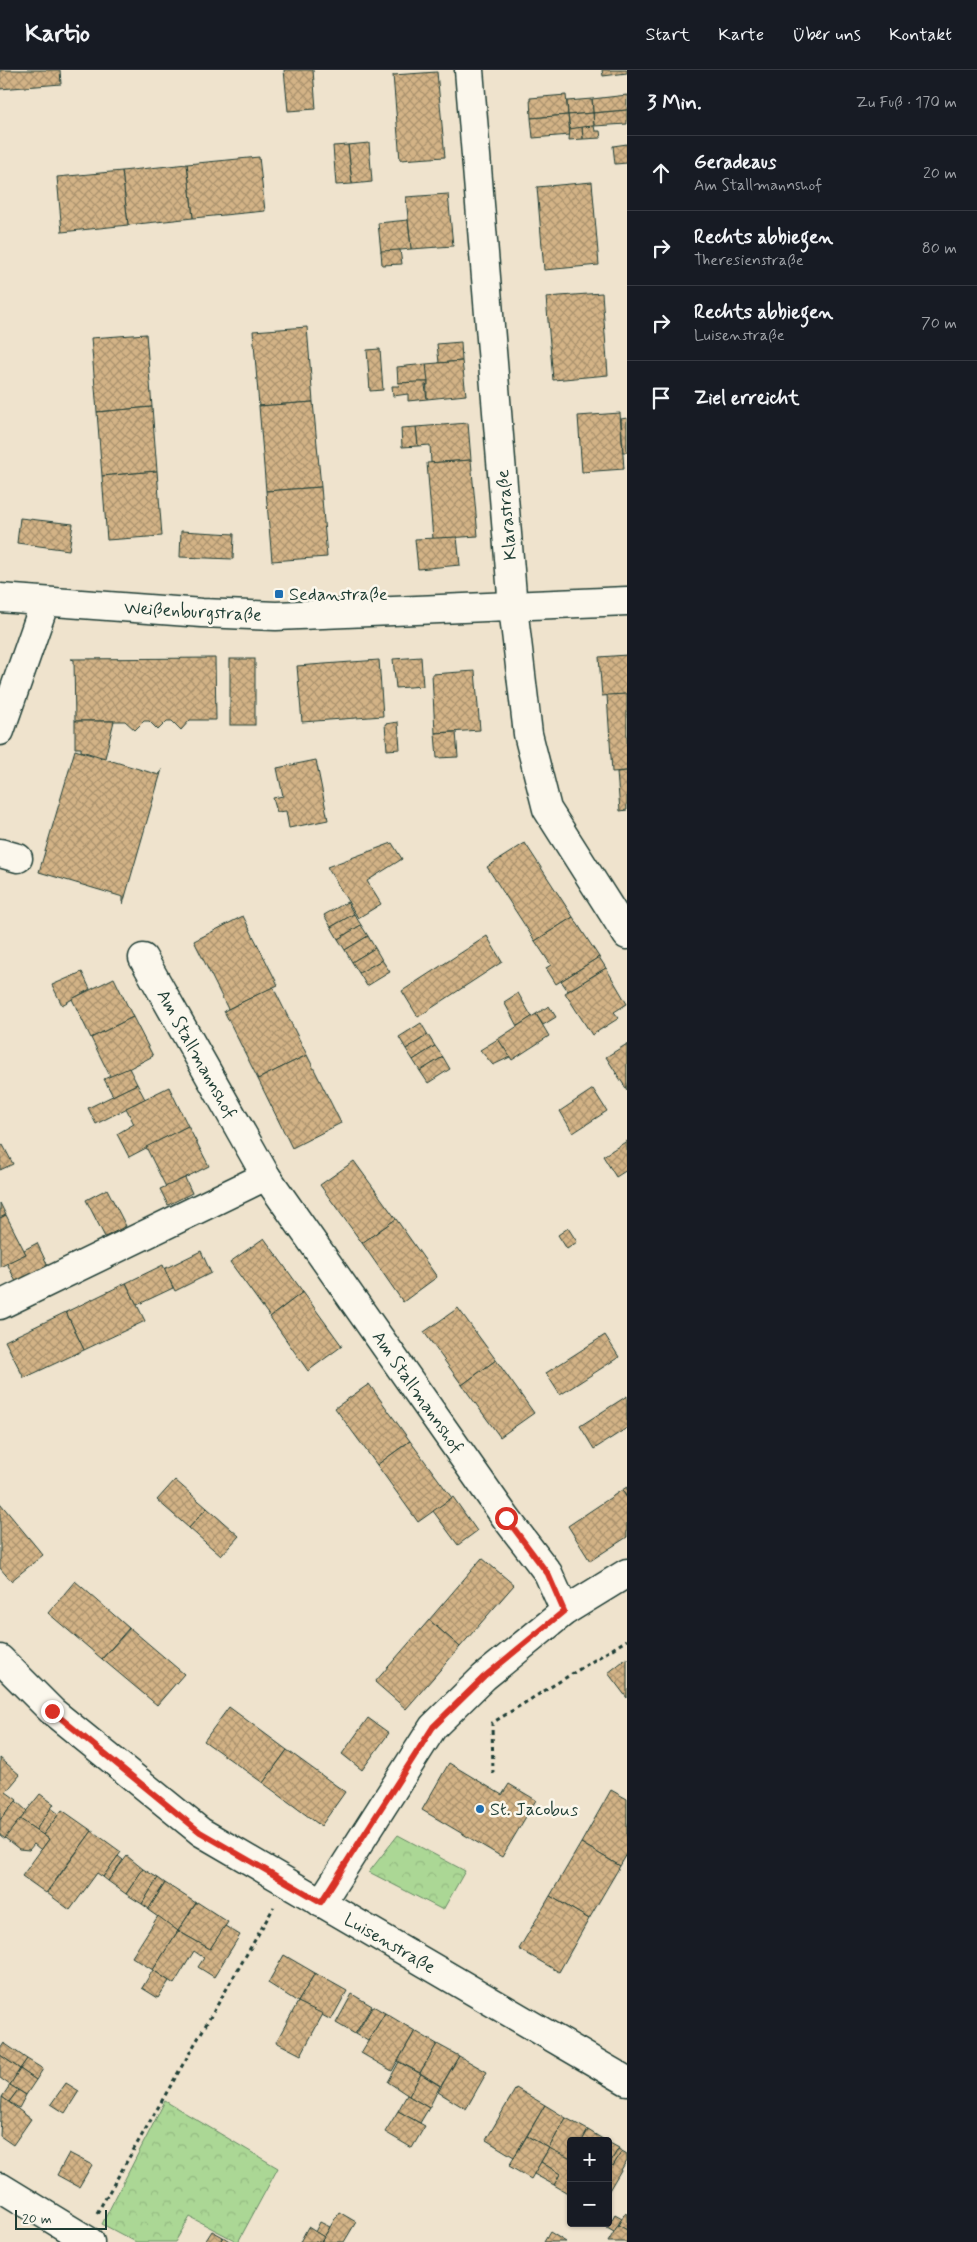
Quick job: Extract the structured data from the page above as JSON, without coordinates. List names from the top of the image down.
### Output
{
  "streets": {
    "street": [
      "Klarastraße",
      "Weißenburgstraße",
      "Am Stallmannshof",
      "Luisenstraße"
    ]
  },
  "crossings": [
    ["Klarastraße", "Weißenburgstraße"]
  ],
  "places": {
    "transit": ["Sedanstraße"],
    "other": ["St. Jacobus"]
  },
  "scale_bar": "20 m",
  "page": {
    "header": "Kartio",
    "nav": [
      "Start",
      "Karte",
      "Über uns",
      "Kontakt"
    ],
    "heading": ["3 Min.", "Zu Fuß · 170 m"],
    "list": [
      ["Geradeaus", "Am Stallmannshof", "20 m"],
      ["Rechts abbiegen", "Theresienstraße", "80 m"],
      ["Rechts abbiegen", "Luisenstraße", "70 m"],
      "Ziel erreicht"
    ],
    "map_buttons": ["+", "−"],
    "scale": "20 m"
  }
}
